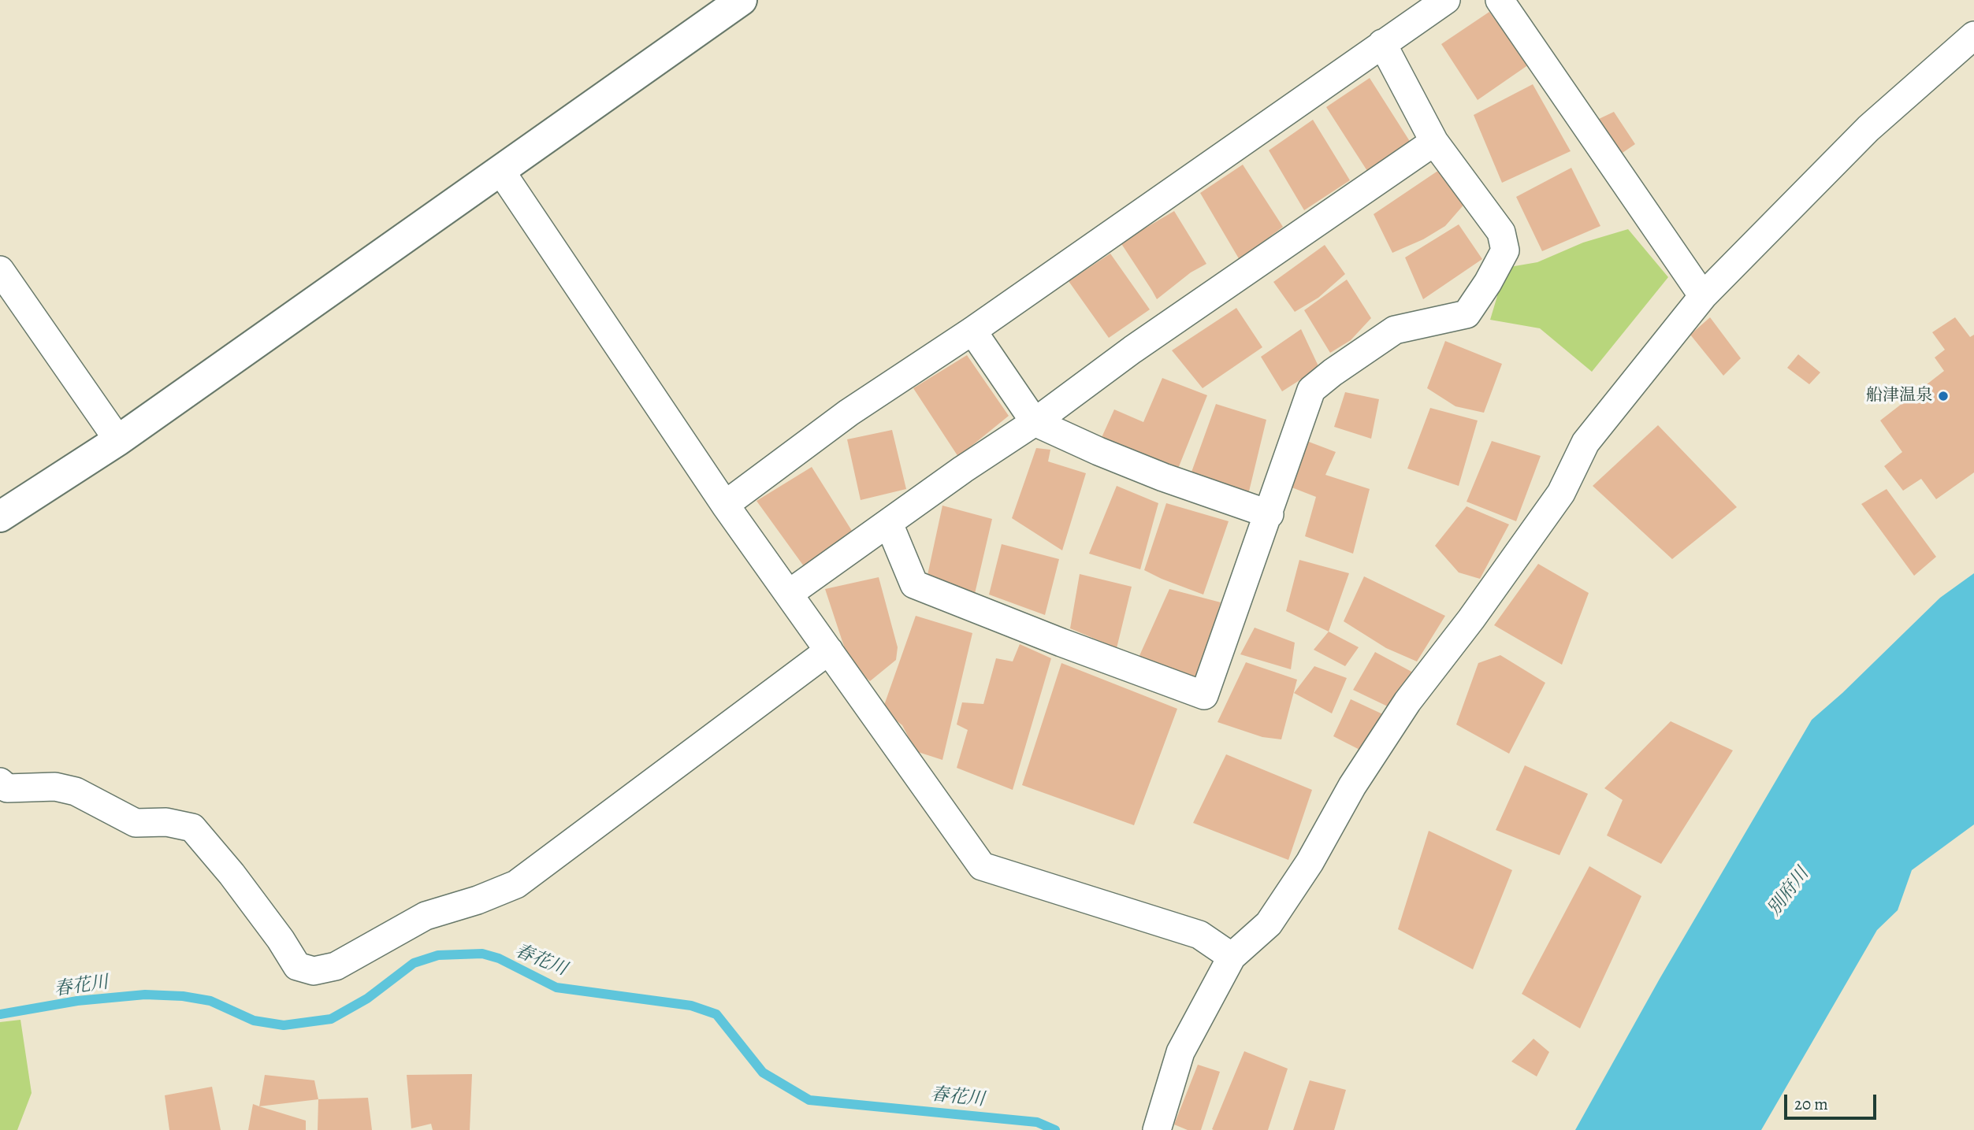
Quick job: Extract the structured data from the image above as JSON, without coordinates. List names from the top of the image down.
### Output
{
  "water": ["別府川", "春花川"],
  "places": ["船津温泉"],
  "scale_bar": "20 m"
}
